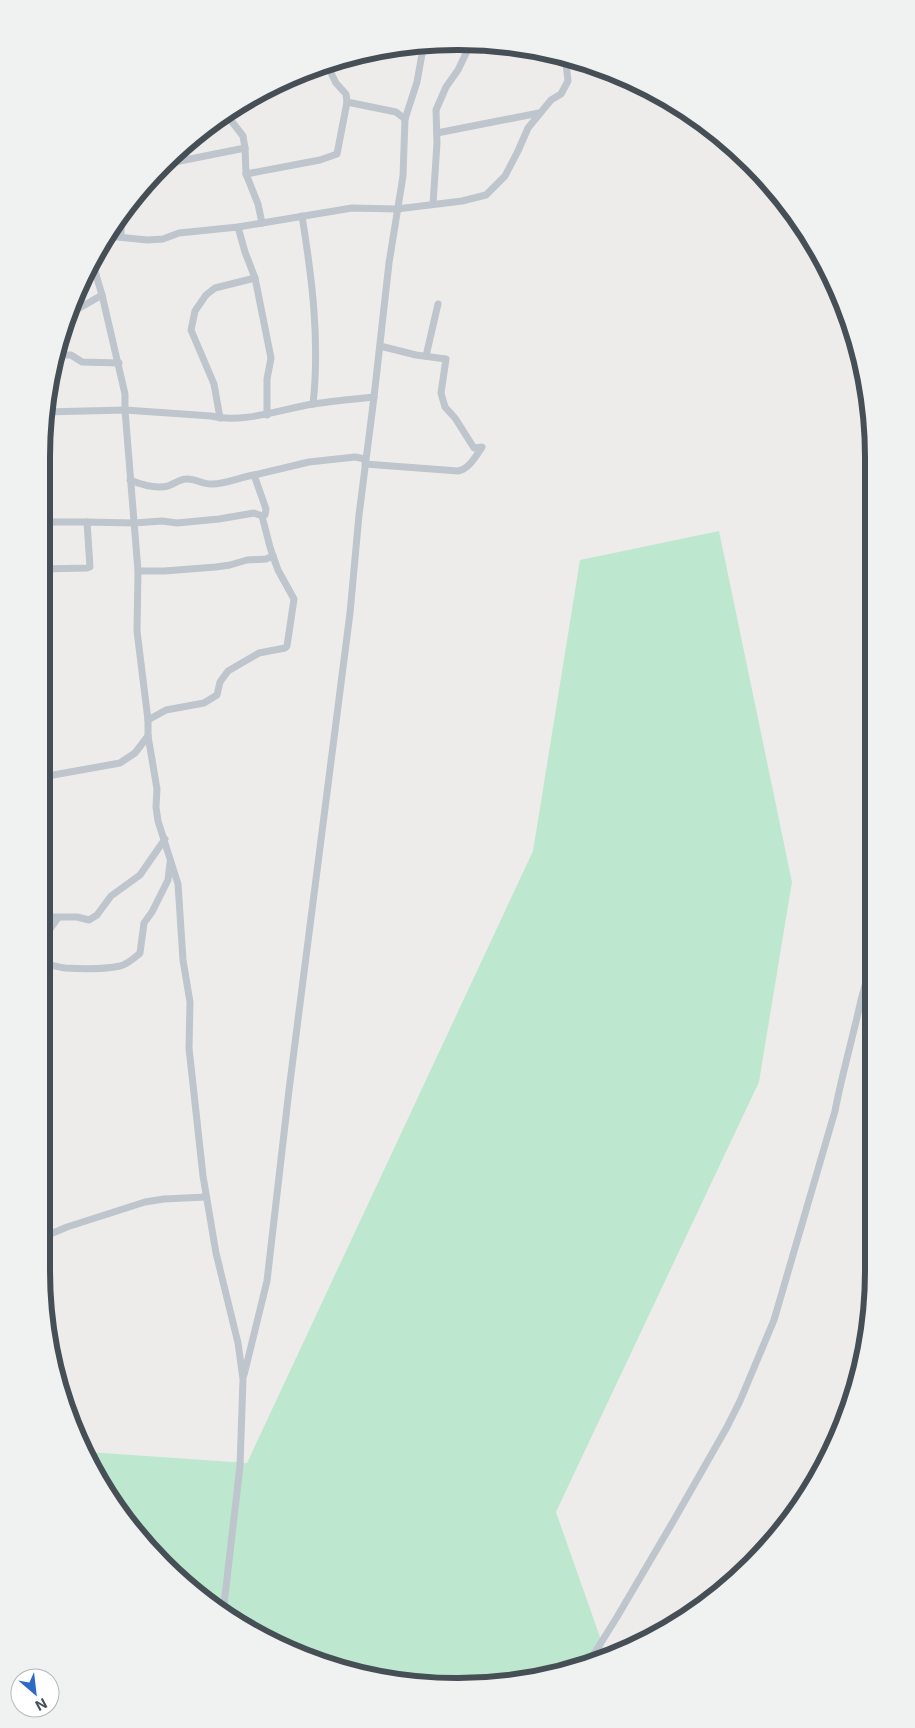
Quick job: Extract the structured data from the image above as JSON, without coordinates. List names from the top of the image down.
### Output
{
  "north": "bottom right"
}
